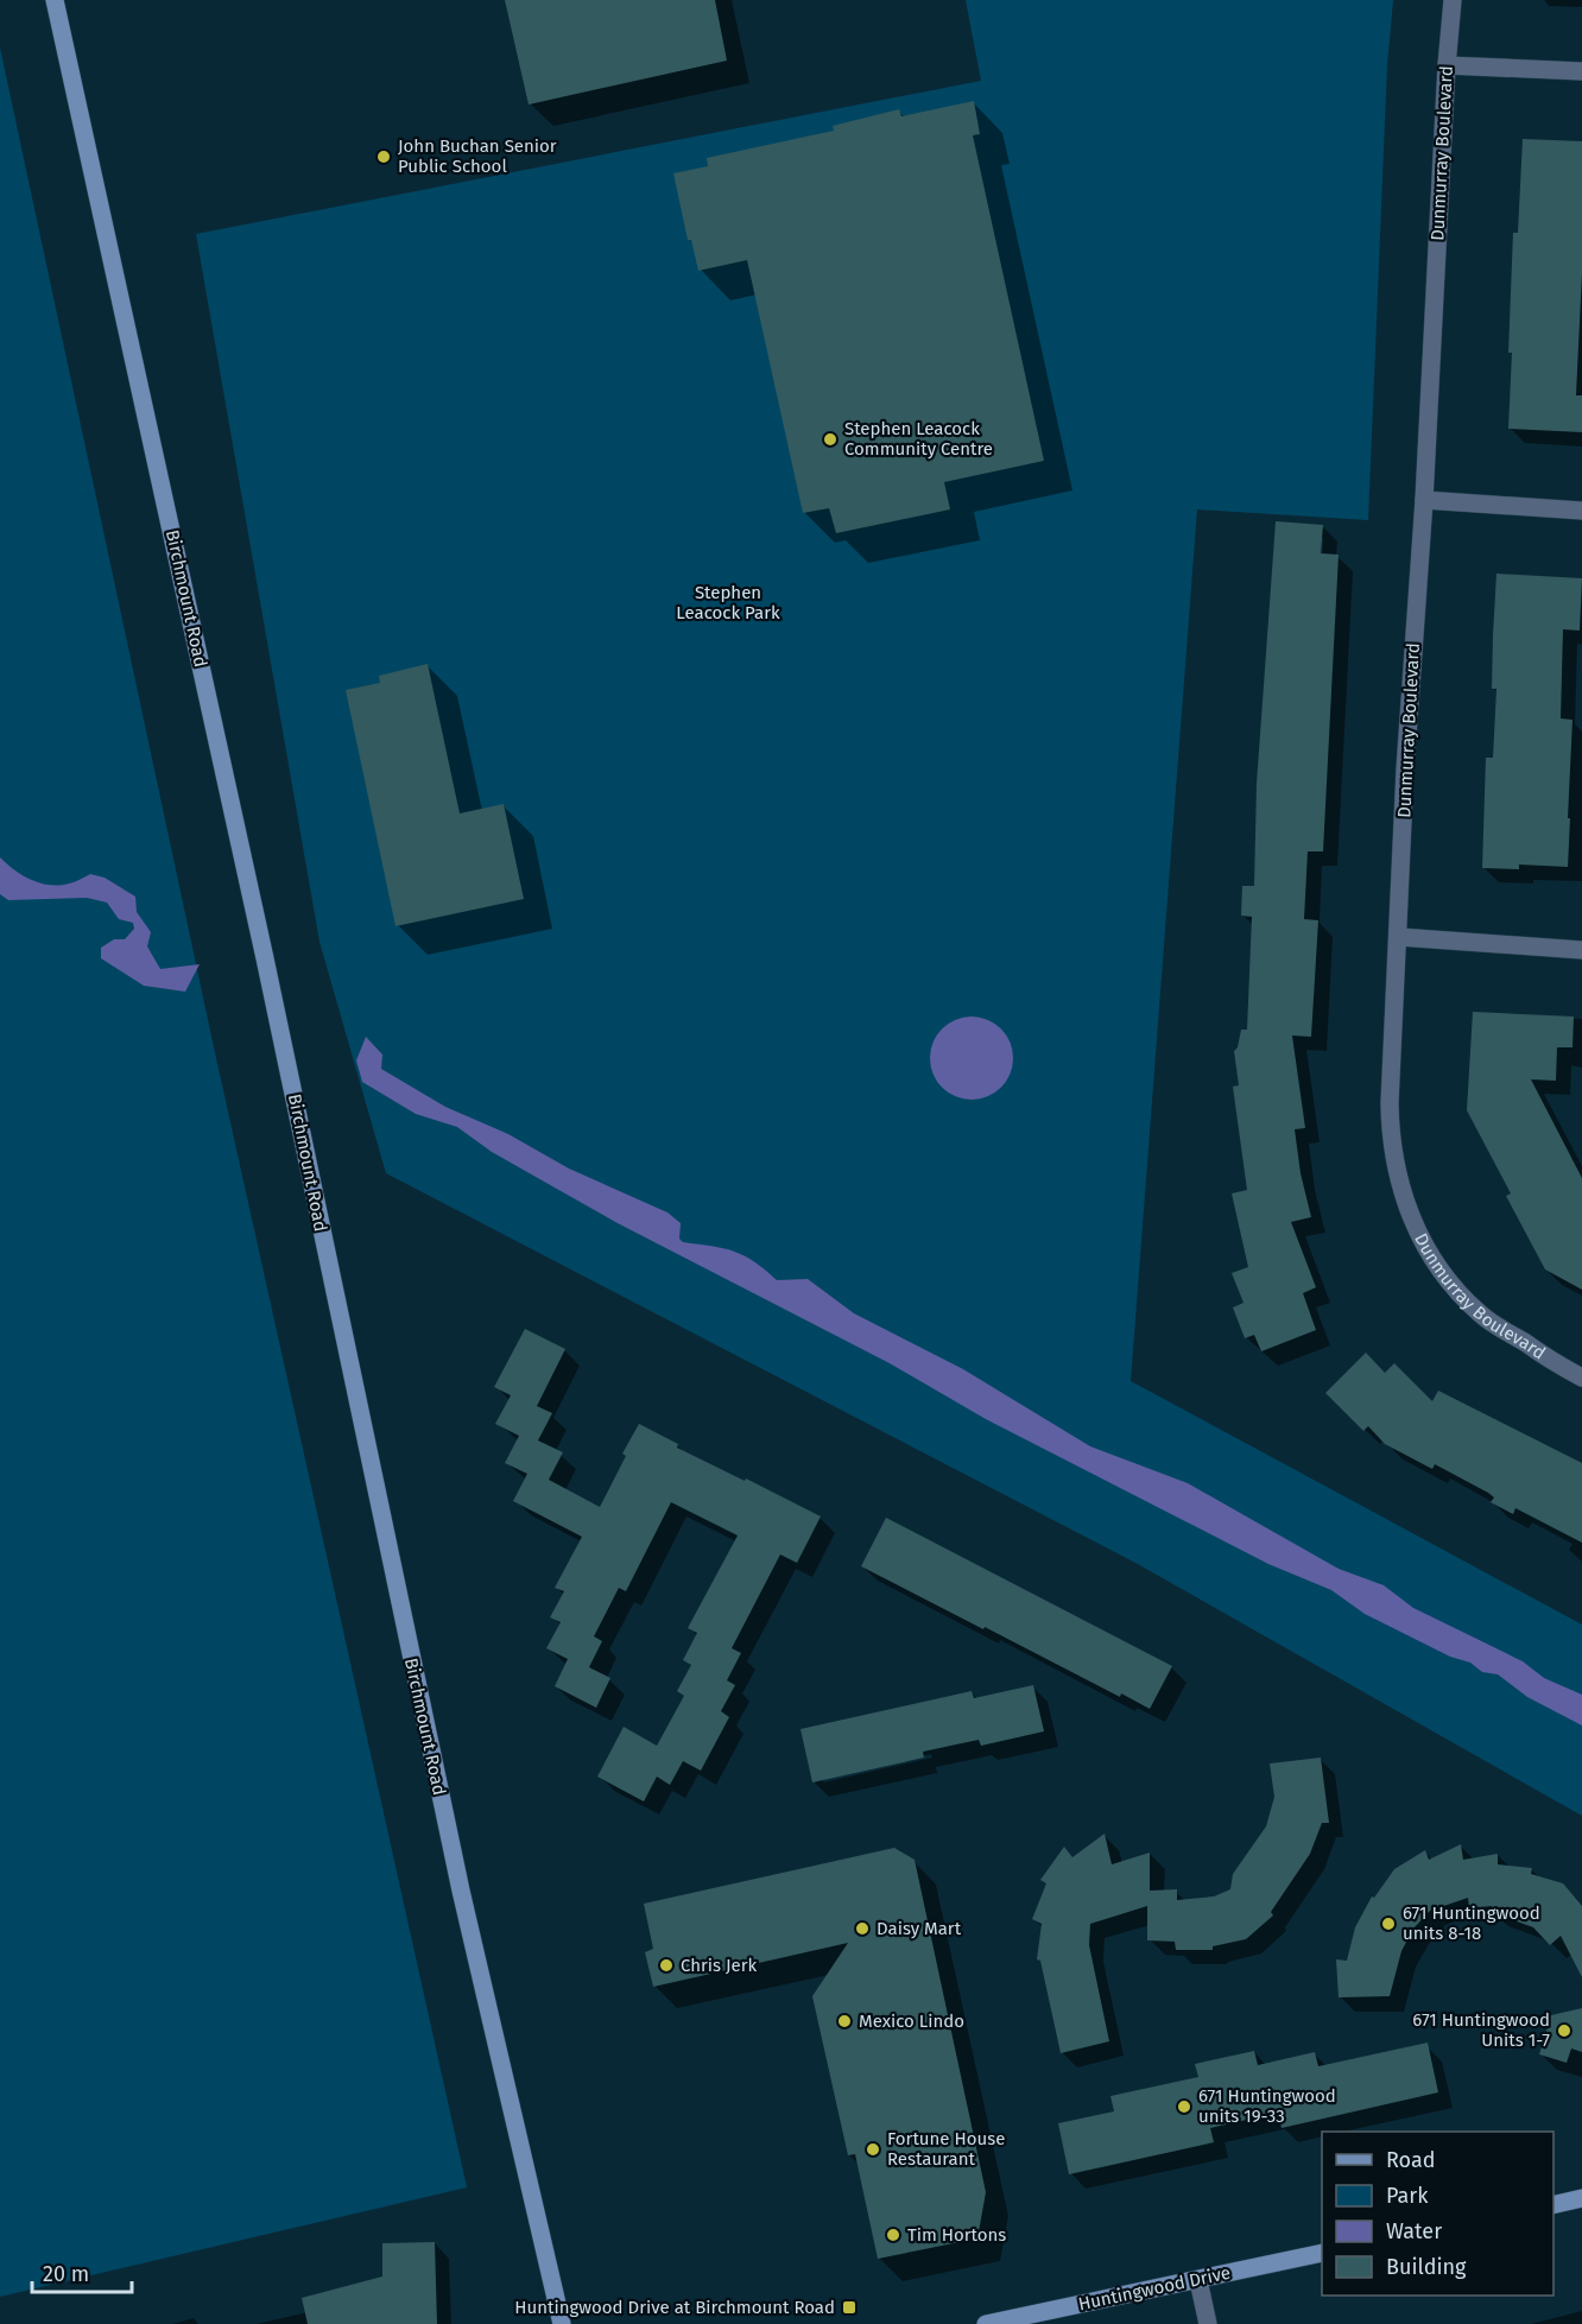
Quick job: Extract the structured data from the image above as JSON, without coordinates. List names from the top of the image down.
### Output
{
  "streets": {
    "main road": ["Birchmount Road", "Huntingwood Drive"],
    "street": ["Dunmurray Boulevard"]
  },
  "parks": ["Stephen Leacock Park"],
  "places": {
    "other": [
      "John Buchan Senior Public School",
      "Stephen Leacock Community Centre",
      "671 Huntingwood units 8-18",
      "Daisy Mart",
      "Chris Jerk",
      "Mexico Lindo",
      "671 Huntingwood Units 1-7",
      "671 Huntingwood units 19-33",
      "Fortune House Restaurant",
      "Tim Hortons"
    ],
    "transit": ["Huntingwood Drive at Birchmount Road"]
  },
  "legend": [
    "Road",
    "Park",
    "Water",
    "Building"
  ],
  "scale_bar": "20 m"
}
